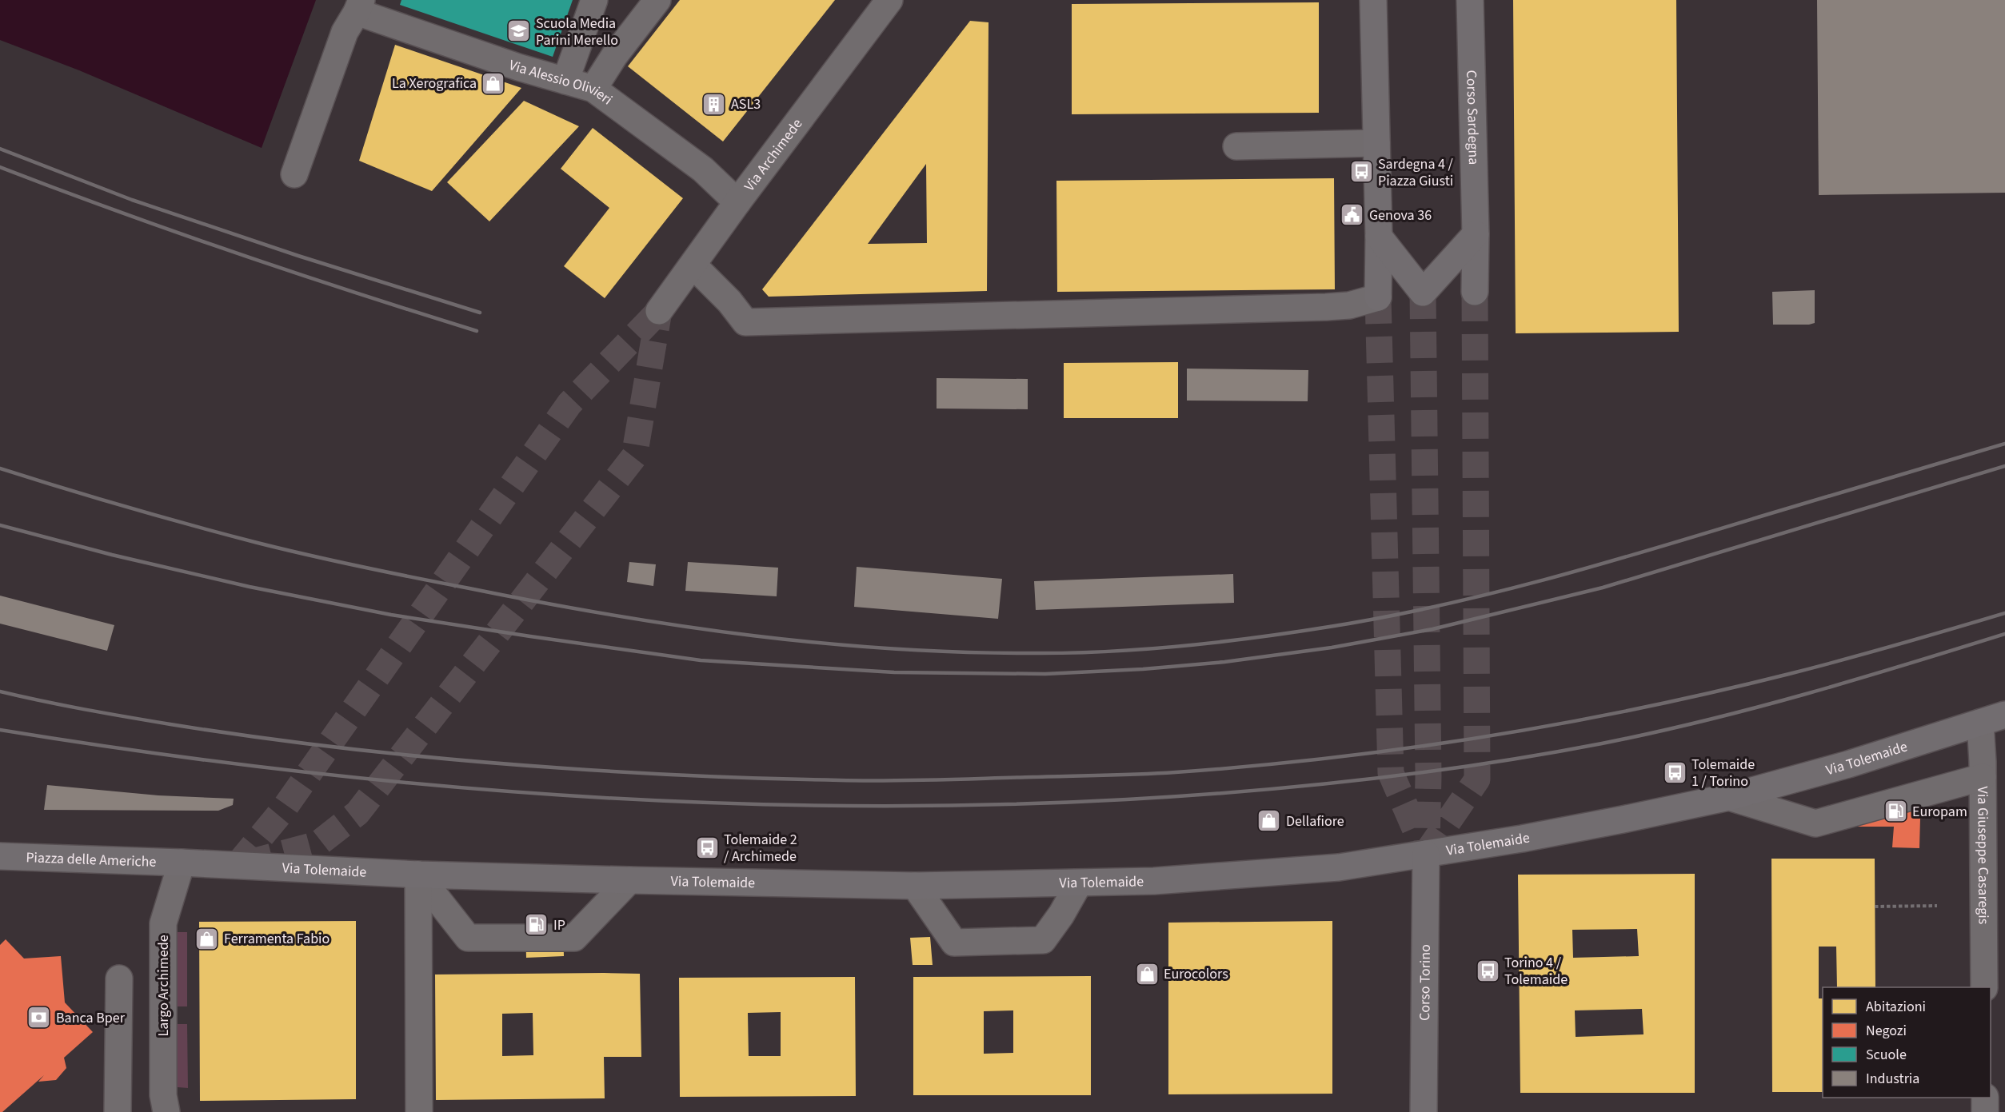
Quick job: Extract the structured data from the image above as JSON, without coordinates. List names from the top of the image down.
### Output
{
  "streets": {
    "main road": [
      "Corso Sardegna",
      "Via Tolemaide",
      "Piazza delle Americhe",
      "Corso Torino"
    ],
    "street": [
      "Via Alessio Olivieri",
      "Via Archimede",
      "Via Giuseppe Casaregis",
      "Largo Archimede"
    ]
  },
  "crossings": [
    ["Via Alessio Olivieri", "Via Archimede"],
    ["Via Tolemaide", "Via Giuseppe Casaregis"],
    ["Via Tolemaide", "Piazza delle Americhe"],
    ["Via Tolemaide", "Corso Torino"],
    ["Via Tolemaide", "Largo Archimede"],
    ["Piazza delle Americhe", "Largo Archimede"]
  ],
  "places": {
    "school or university": ["Scuola Media Parini Merello"],
    "shop": [
      "La Xerografica",
      "Dellafiore",
      "Ferramenta Fabio",
      "Eurocolors"
    ],
    "building": ["ASL3"],
    "bus stop": [
      "Sardegna 4 / Piazza Giusti",
      "Tolemaide 1 / Torino",
      "Tolemaide 2 / Archimede",
      "Torino 4 / Tolemaide"
    ],
    "public building": ["Genova 36"],
    "fuel station": ["Europam", "IP"],
    "bank": ["Banca Bper"]
  },
  "legend": [
    "Abitazioni",
    "Negozi",
    "Scuole",
    "Industria"
  ]
}
